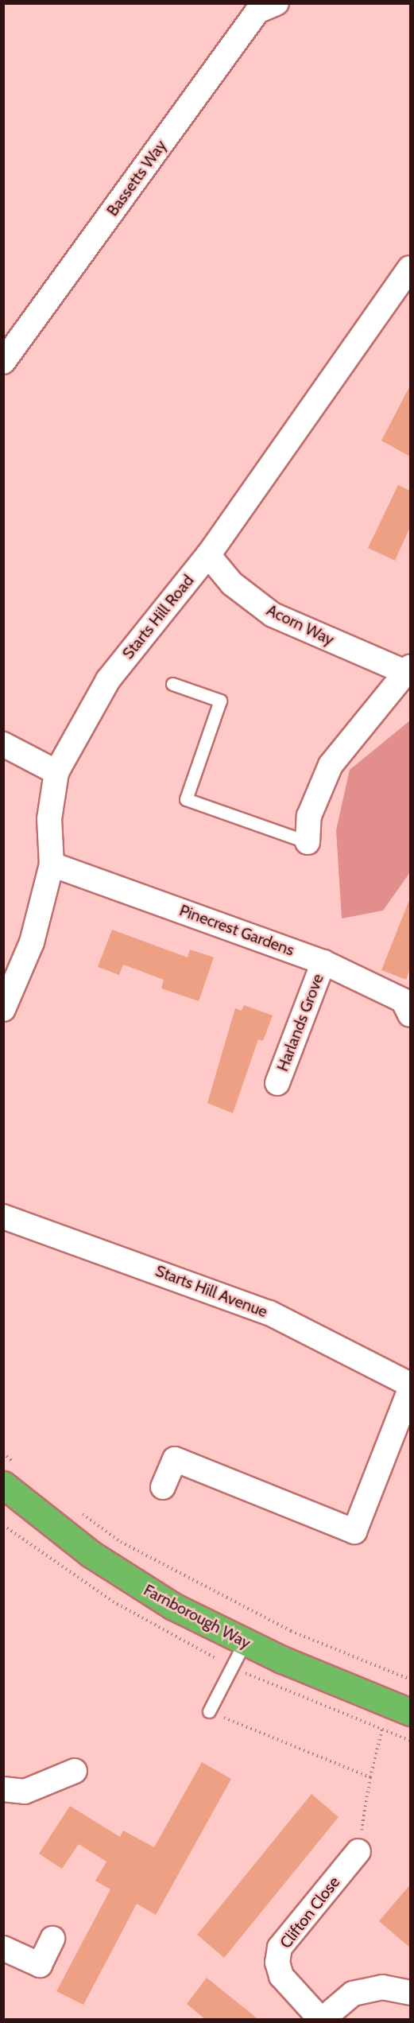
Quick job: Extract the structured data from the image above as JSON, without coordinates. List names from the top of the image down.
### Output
{
  "streets": {
    "highway": ["Farnborough Way"],
    "street": [
      "Bassetts Way",
      "Starts Hill Road",
      "Acorn Way",
      "Pinecrest Gardens",
      "Harlands Grove",
      "Starts Hill Avenue",
      "Clifton Close"
    ]
  },
  "crossings": [
    ["Starts Hill Road", "Acorn Way"],
    ["Starts Hill Road", "Pinecrest Gardens"],
    ["Pinecrest Gardens", "Harlands Grove"]
  ]
}
